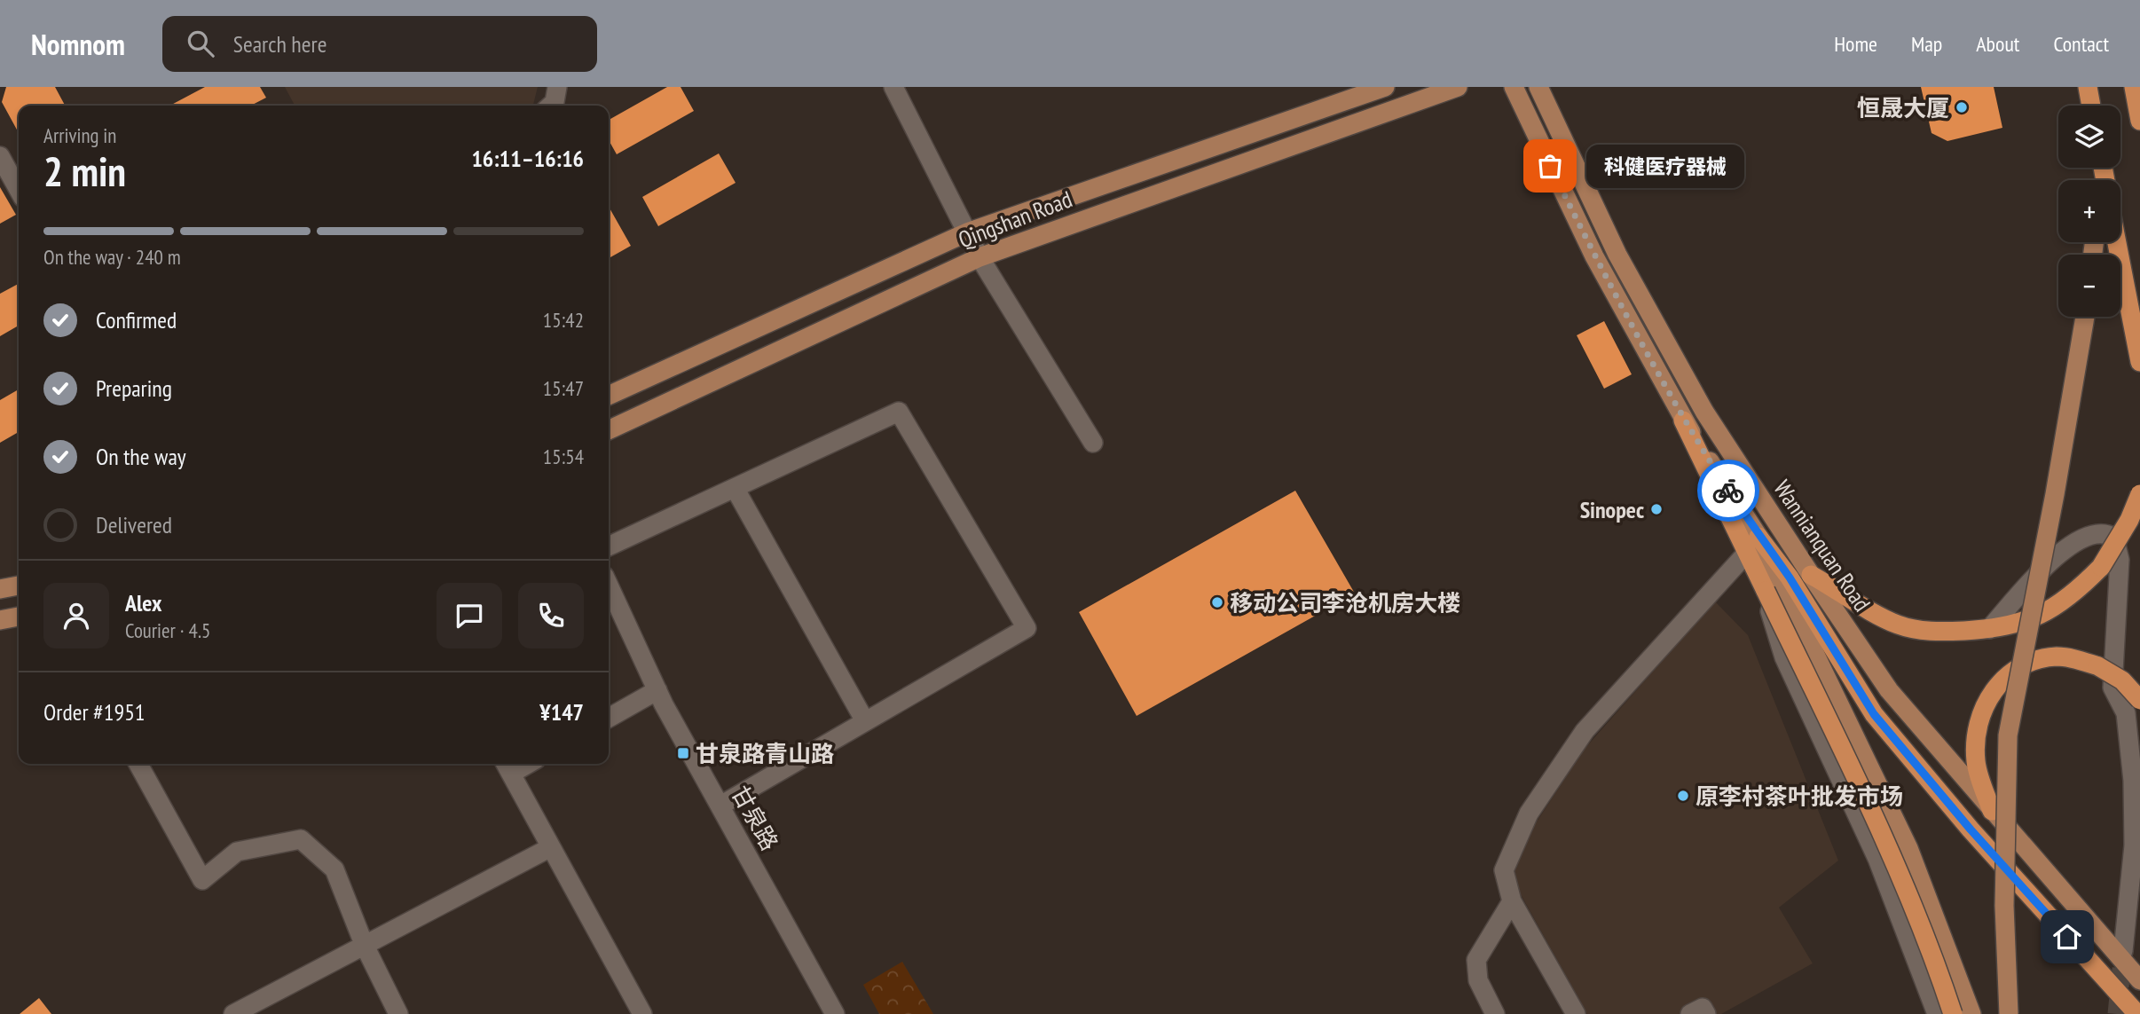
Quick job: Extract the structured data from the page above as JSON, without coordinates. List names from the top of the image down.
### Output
{
  "streets": {
    "main road": ["Qingshan Road", "Wannianquan Road"],
    "street": ["甘泉路"]
  },
  "places": {
    "other": [
      "恒晟大厦",
      "科健医疗器械",
      "Sinopec",
      "移动公司李沧机房大楼",
      "原李村茶叶批发市场"
    ],
    "transit": ["甘泉路青山路"]
  },
  "page": {
    "header": "Nomnom",
    "search": "Search here",
    "nav": [
      "Home",
      "Map",
      "About",
      "Contact"
    ],
    "map_buttons": ["+", "−"],
    "heading": ["2 min", "Arriving in", "16:11–16:16"],
    "panel": [
      "Alex",
      "Courier · 4.5",
      "Order #1951",
      "¥147"
    ],
    "bubble": "科健医疗器械",
    "bar": "On the way · 240 m",
    "list": [
      ["Confirmed", "15:42"],
      ["Preparing", "15:47"],
      ["On the way", "15:54"],
      "Delivered"
    ]
  }
}
